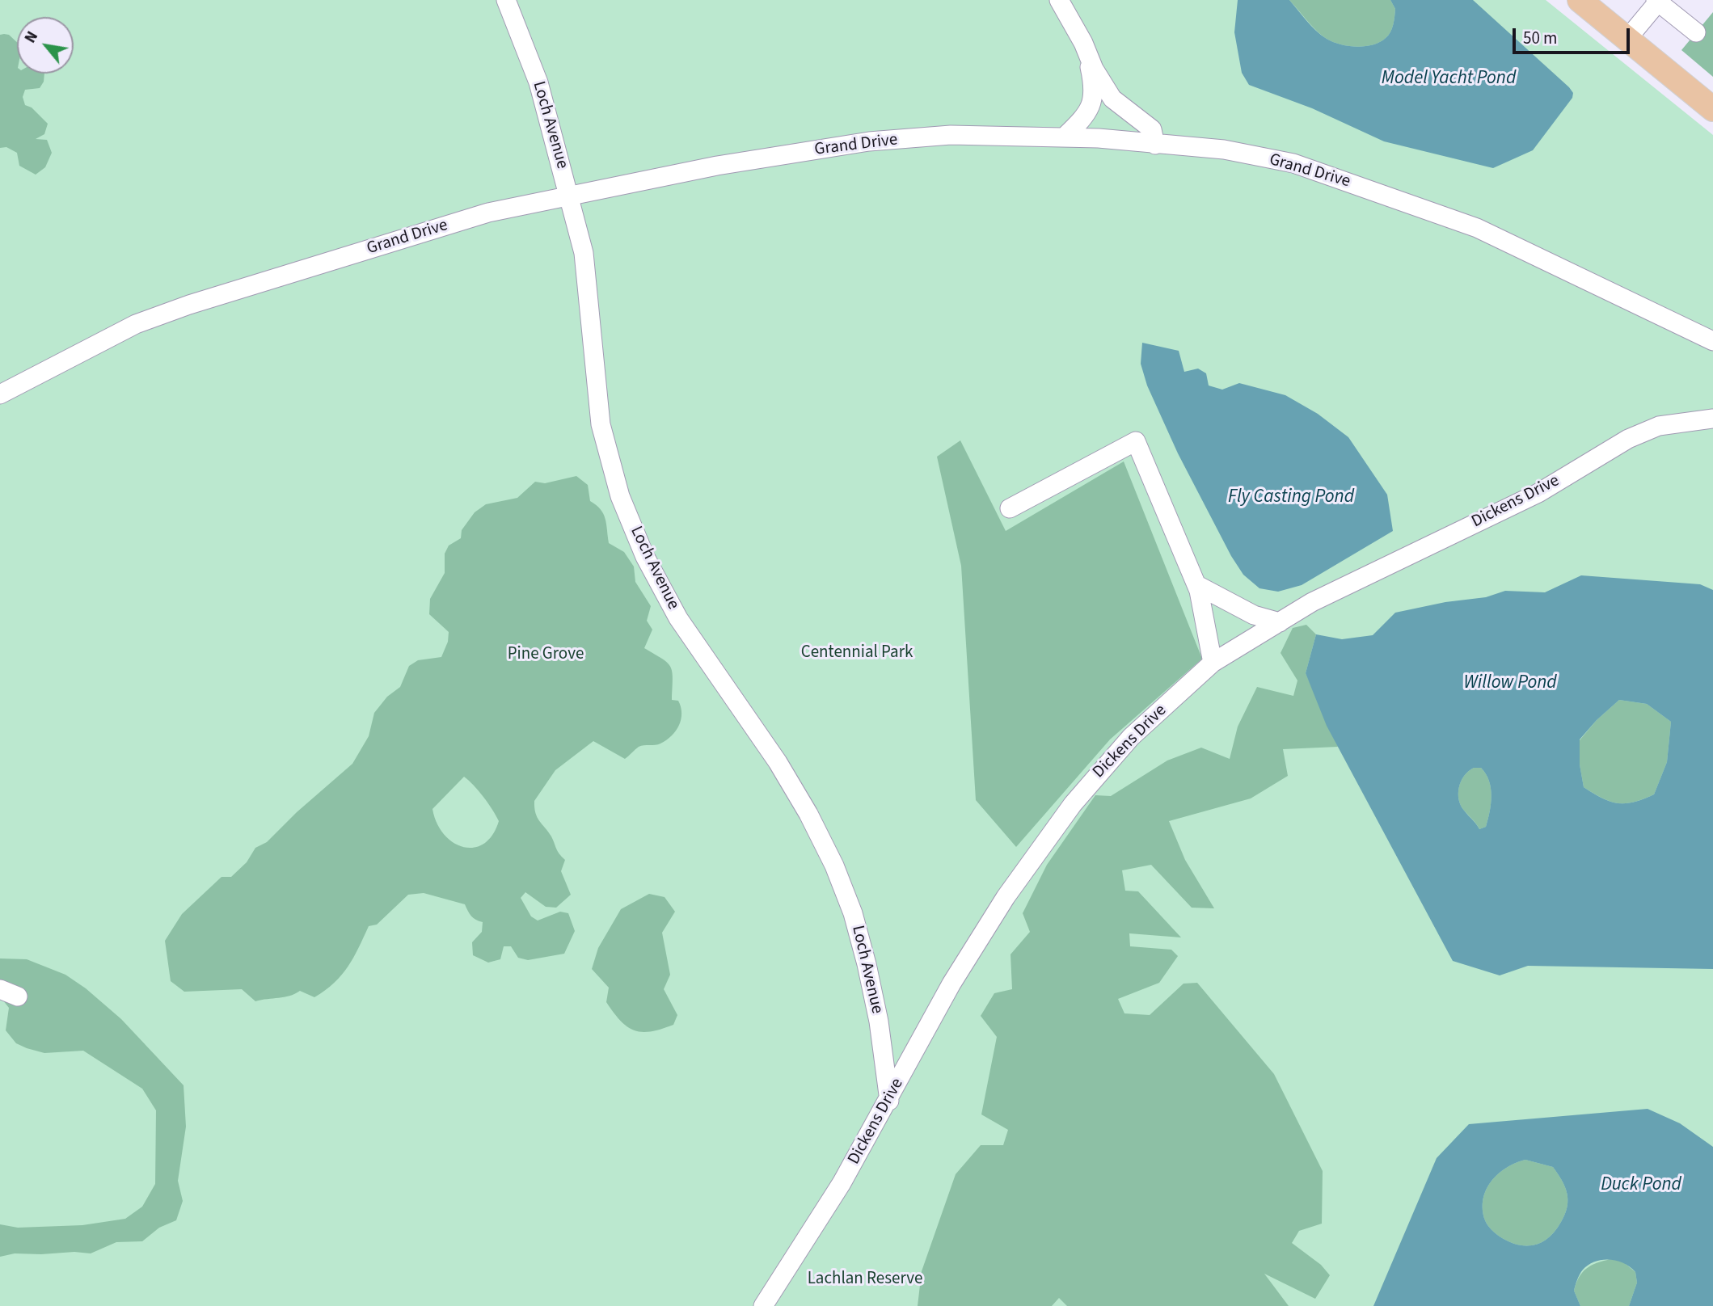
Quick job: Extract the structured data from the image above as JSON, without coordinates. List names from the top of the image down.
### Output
{
  "streets": {
    "street": ["Loch Avenue", "Grand Drive", "Dickens Drive"]
  },
  "crossings": [
    ["Loch Avenue", "Grand Drive"],
    ["Loch Avenue", "Dickens Drive"]
  ],
  "water": [
    "Model Yacht Pond",
    "Fly Casting Pond",
    "Willow Pond",
    "Duck Pond"
  ],
  "parks": ["Centennial Park", "Pine Grove", "Lachlan Reserve"],
  "scale_bar": "50 m",
  "north": "top left"
}
